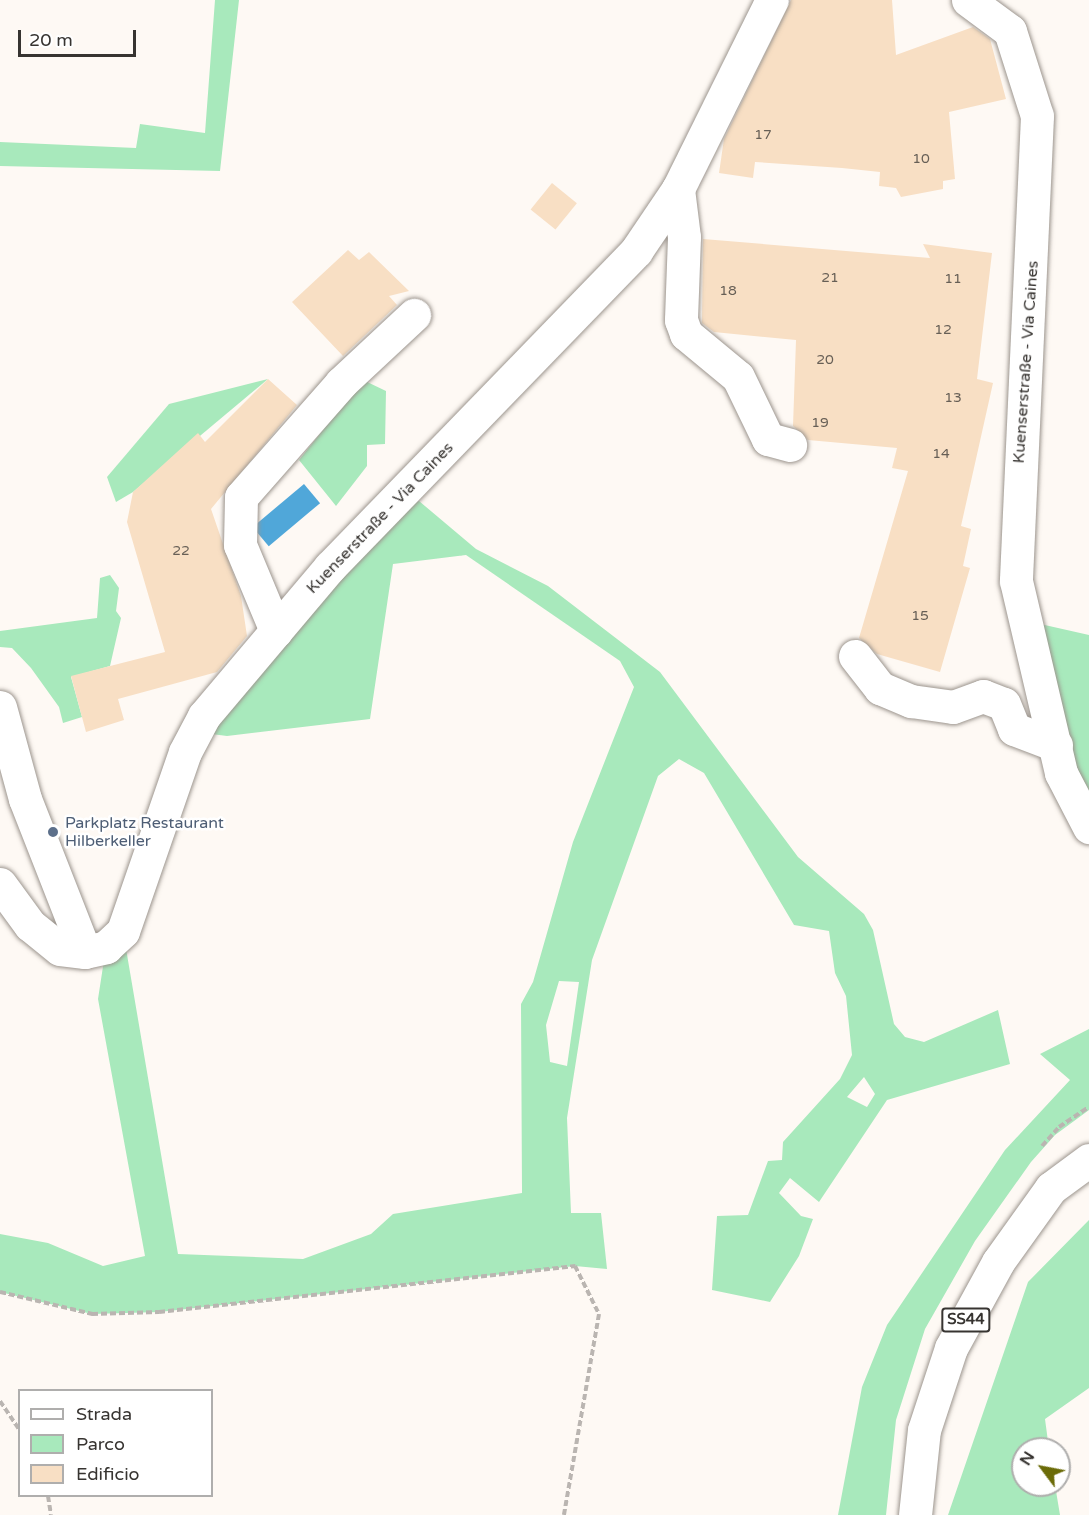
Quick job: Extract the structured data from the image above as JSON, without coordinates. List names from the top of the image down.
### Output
{
  "streets": {
    "street": ["Kuenserstraße - Via Caines", "SS44"]
  },
  "places": ["Parkplatz Restaurant Hilberkeller"],
  "house_numbers": [
    "17",
    "10",
    "21",
    "11",
    "18",
    "12",
    "20",
    "13",
    "19",
    "14",
    "22",
    "15"
  ],
  "legend": ["Strada", "Parco", "Edificio"],
  "scale_bar": "20 m",
  "north": "top left"
}
